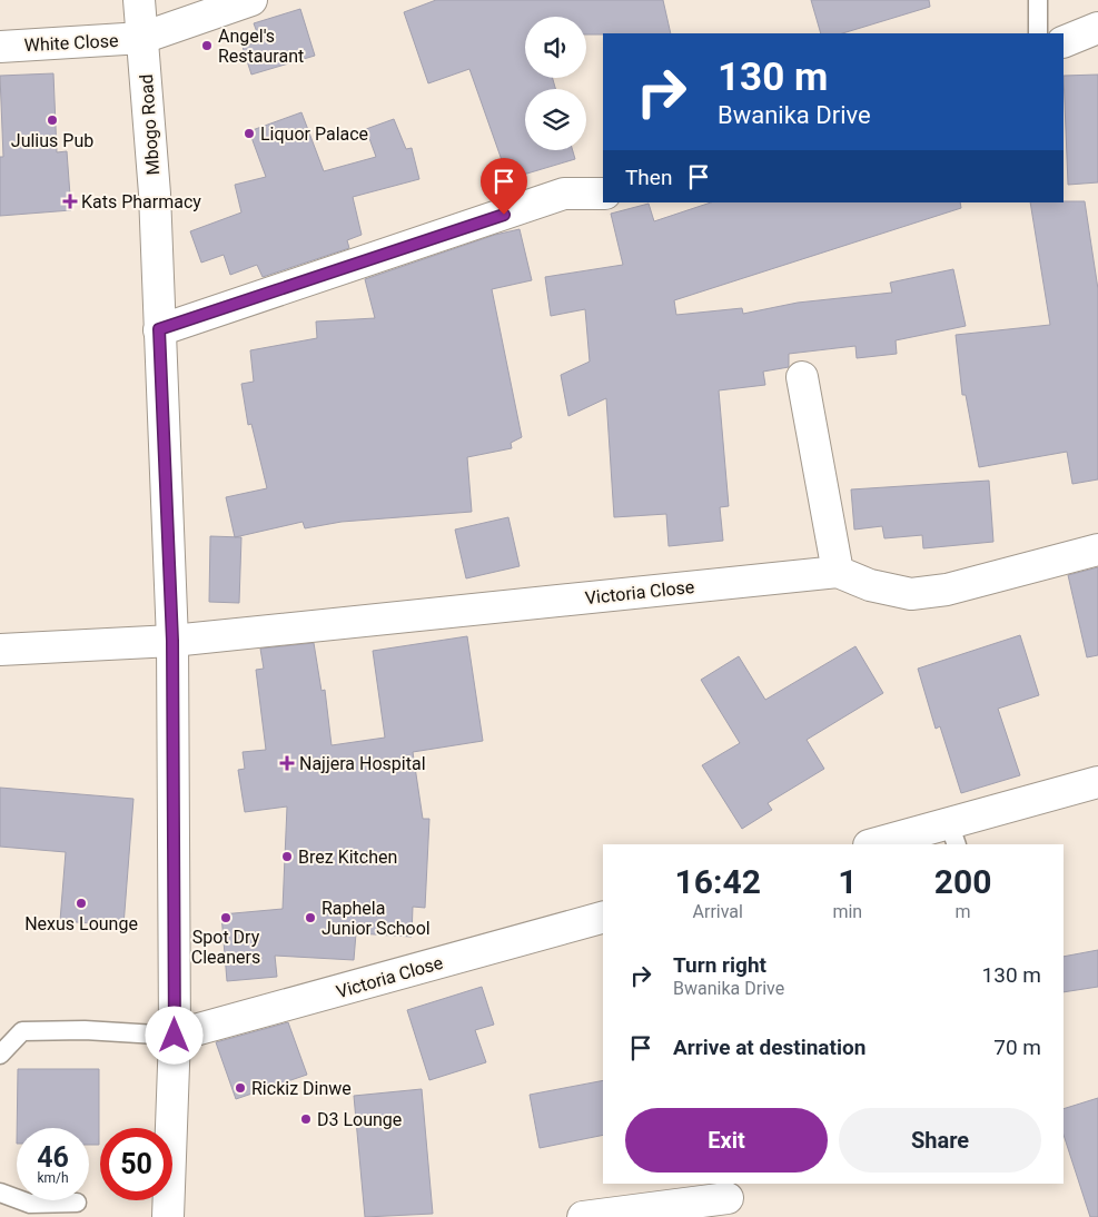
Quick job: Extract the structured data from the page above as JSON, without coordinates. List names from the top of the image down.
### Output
{
  "streets": {
    "street": ["White Close", "Mbogo Road", "Victoria Close"]
  },
  "crossings": [
    ["White Close", "Mbogo Road"],
    ["Mbogo Road", "Victoria Close"]
  ],
  "places": {
    "other": [
      "Angel's Restaurant",
      "Julius Pub",
      "Liquor Palace",
      "Brez Kitchen",
      "Nexus Lounge",
      "Spot Dry Cleaners",
      "Raphela Junior School",
      "Rickiz Dinwe",
      "D3 Lounge"
    ],
    "health": ["Kats Pharmacy", "Najjera Hospital"]
  },
  "page": {
    "turn": ["130 m", "Bwanika Drive"],
    "then": "Then",
    "eta": [
      "16:42",
      "Arrival",
      "1",
      "min",
      "200",
      "m"
    ],
    "list": [
      {
        "name": "Turn right",
        "note": "Bwanika Drive",
        "value": "130 m"
      },
      {
        "name": "Arrive at destination",
        "value": "70 m"
      }
    ],
    "buttons": ["Exit", "Share"],
    "speed": "46 km/h",
    "limit": "50"
  }
}
